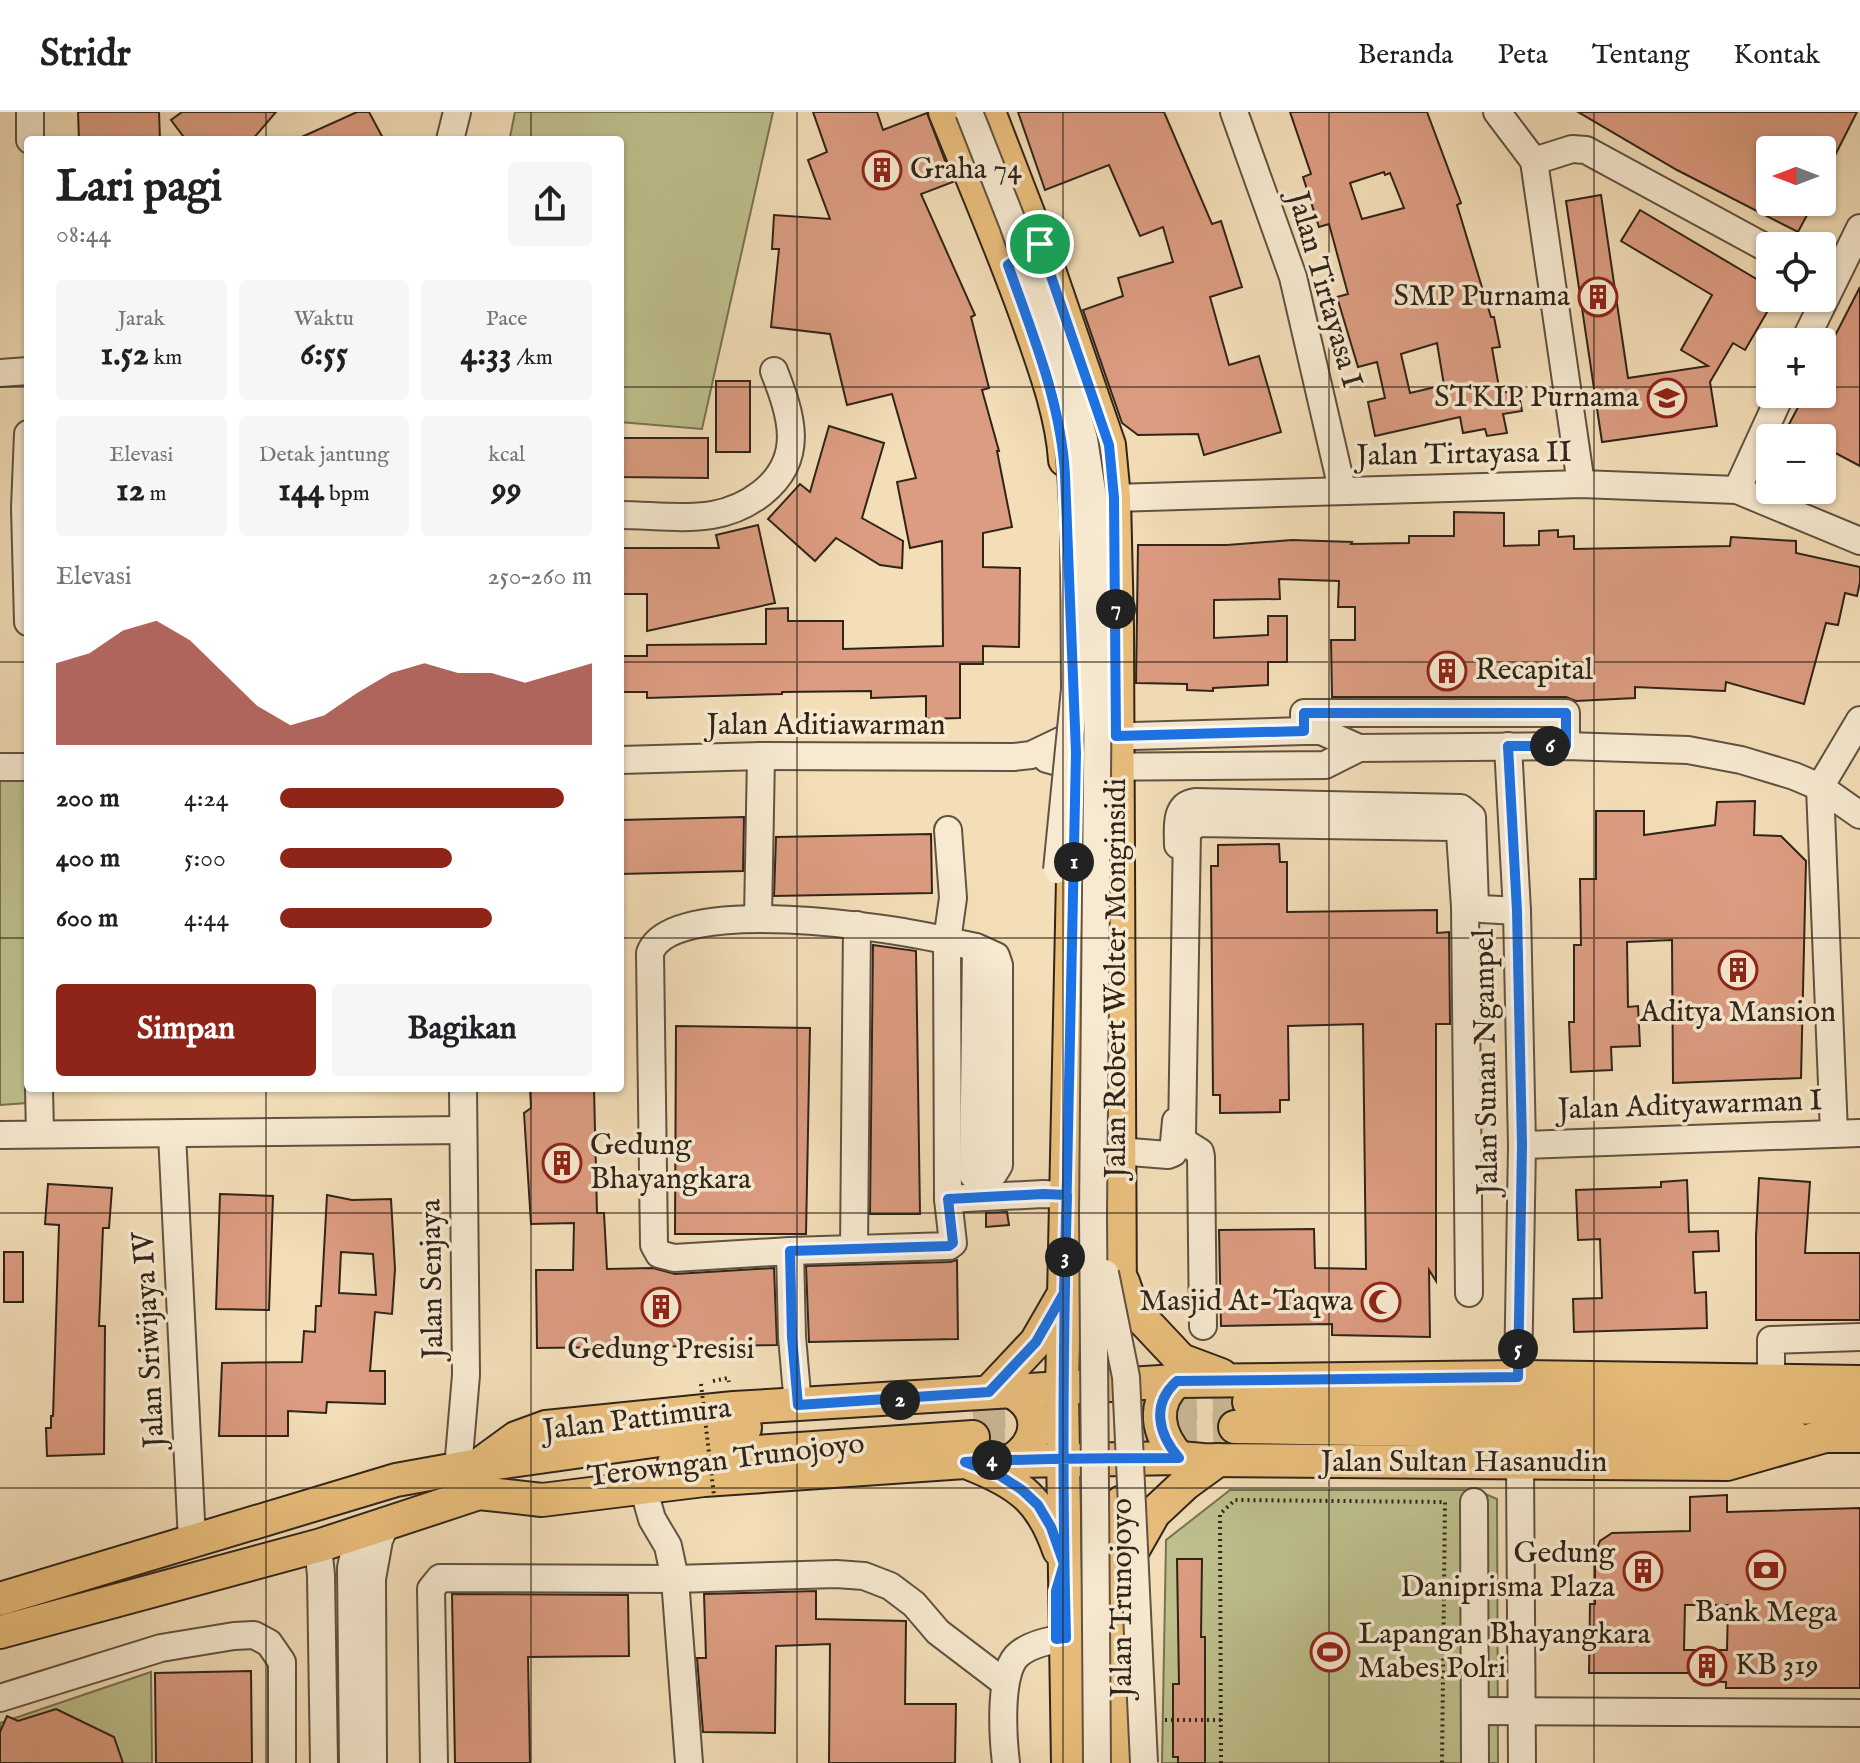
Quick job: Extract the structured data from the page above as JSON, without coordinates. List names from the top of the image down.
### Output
{
  "streets": {
    "main road": [
      "Jalan Robert Wolter Monginsidi",
      "Jalan Pattimura",
      "Terowngan Trunojoyo",
      "Jalan Sultan Hasanudin",
      "Jalan Trunojoyo"
    ],
    "street": [
      "Jalan Tirtayasa I",
      "Jalan Tirtayasa II",
      "Jalan Aditiawarman",
      "Jalan Sunan Ngampel",
      "Jalan Adityawarman I",
      "Jalan Senjaya",
      "Jalan Sriwijaya IV"
    ]
  },
  "crossings": [
    ["Jalan Tirtayasa I", "Jalan Tirtayasa II"],
    ["Jalan Tirtayasa II", "Jalan Robert Wolter Monginsidi"],
    ["Jalan Aditiawarman", "Jalan Robert Wolter Monginsidi"],
    ["Jalan Aditiawarman", "Jalan Sunan Ngampel"],
    ["Jalan Robert Wolter Monginsidi", "Jalan Pattimura"],
    ["Jalan Robert Wolter Monginsidi", "Jalan Trunojoyo"],
    ["Jalan Sunan Ngampel", "Jalan Adityawarman I"],
    ["Jalan Senjaya", "Jalan Pattimura"],
    ["Jalan Senjaya", "Terowngan Trunojoyo"],
    ["Jalan Sriwijaya IV", "Jalan Pattimura"],
    ["Jalan Pattimura", "Terowngan Trunojoyo"],
    ["Jalan Pattimura", "Jalan Sultan Hasanudin"],
    ["Jalan Pattimura", "Jalan Trunojoyo"],
    ["Jalan Sultan Hasanudin", "Jalan Trunojoyo"]
  ],
  "places": {
    "building": [
      "Graha 74",
      "SMP Purnama",
      "Recapital",
      "Aditya Mansion",
      "Gedung Bhayangkara",
      "Gedung Presisi",
      "Gedung Daniprisma Plaza",
      "KB 319"
    ],
    "school or university": ["STKIP Purnama"],
    "mosque": ["Masjid At-Taqwa"],
    "bank": ["Bank Mega"],
    "sports": ["Lapangan Bhayangkara Mabes Polri"]
  },
  "north": "left",
  "page": {
    "header": "Stridr",
    "nav": [
      "Beranda",
      "Peta",
      "Tentang",
      "Kontak"
    ],
    "map_buttons": ["+", "−"],
    "heading": ["Lari pagi", "08:44"],
    "stats": [
      ["Jarak", "1.52 km"],
      ["Waktu", "6:55"],
      ["Pace", "4:33 /km"],
      ["Elevasi", "12 m"],
      ["Detak jantung", "144 bpm"],
      ["kcal", "99"]
    ],
    "chart": ["Elevasi", "250–260 m"],
    "pins": [
      "7",
      "6",
      "1",
      "3",
      "5",
      "2",
      "4"
    ],
    "list": [
      {
        "name": "200 m",
        "note": "4:24"
      },
      {
        "name": "400 m",
        "note": "5:00"
      },
      {
        "name": "600 m",
        "note": "4:44"
      }
    ],
    "buttons": ["Simpan", "Bagikan"]
  }
}
